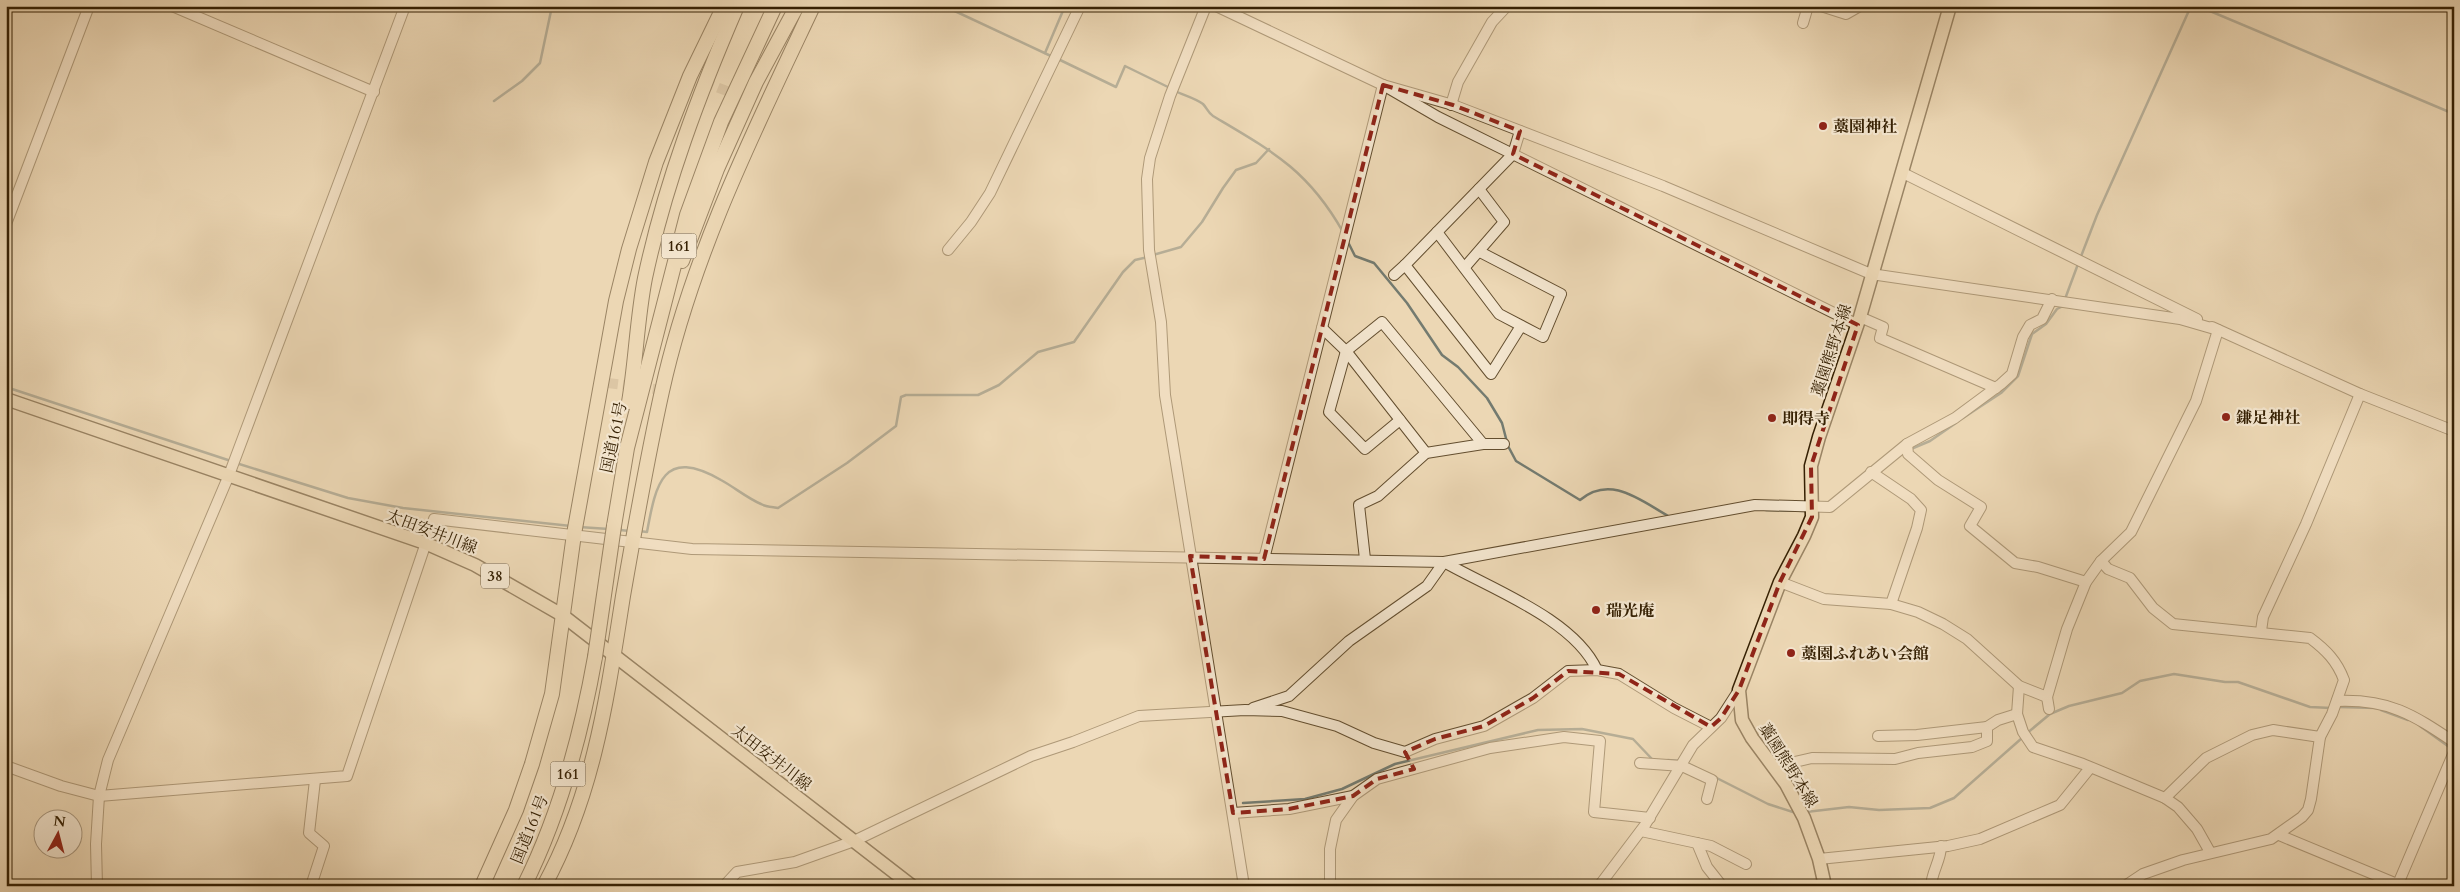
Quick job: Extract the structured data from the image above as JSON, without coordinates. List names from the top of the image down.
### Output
{
  "streets": {
    "highway": ["161", "国道161号"],
    "main road": ["藁園熊野本線", "太田安井川線", "38"]
  },
  "places": [
    "藁園神社",
    "鎌足神社",
    "即得寺",
    "瑞光庵",
    "藁園ふれあい会館"
  ],
  "north": "top"
}
